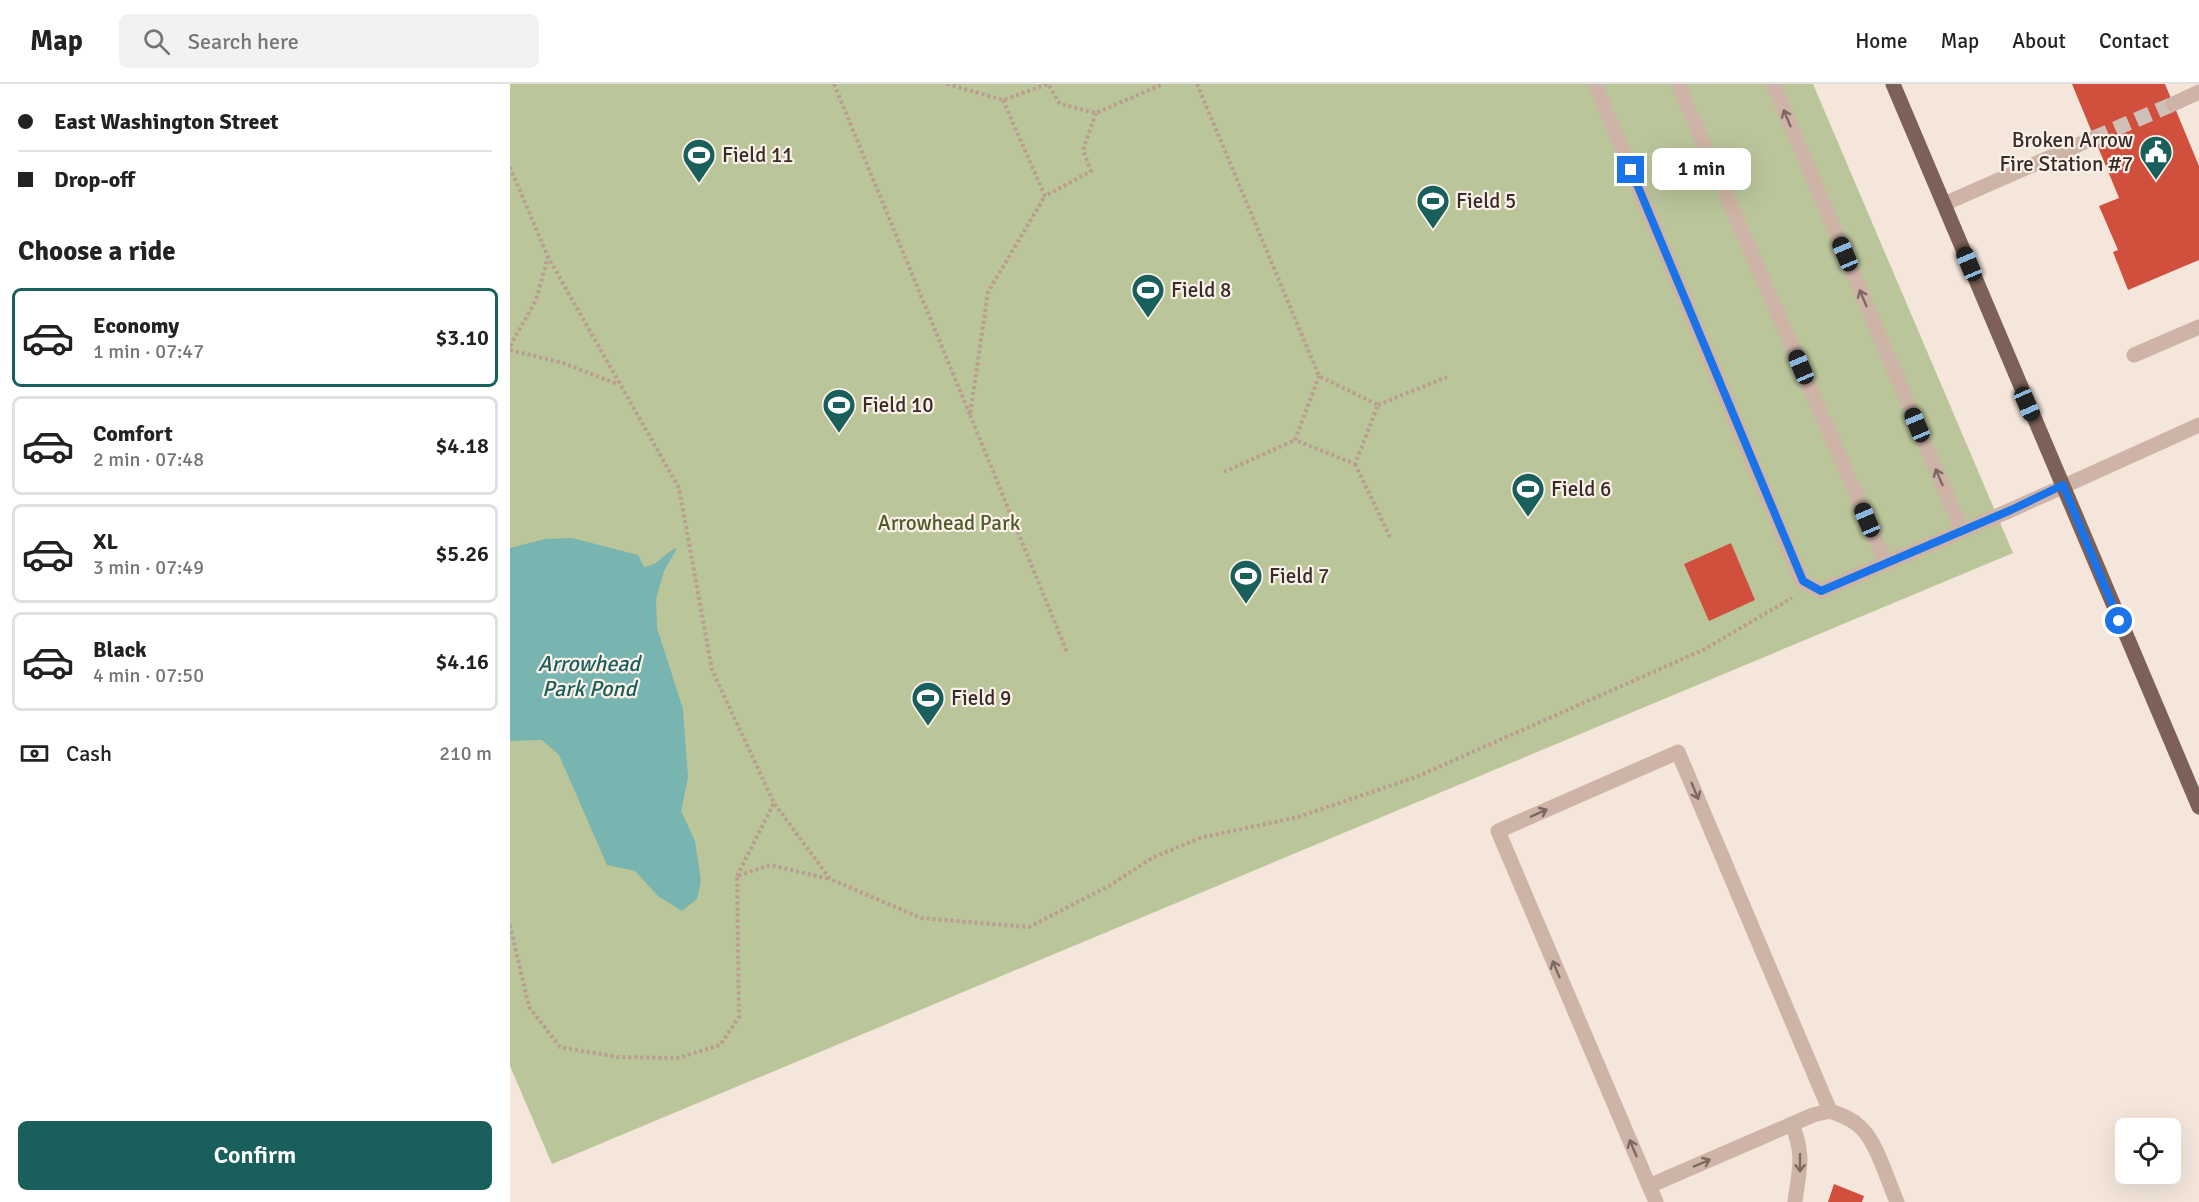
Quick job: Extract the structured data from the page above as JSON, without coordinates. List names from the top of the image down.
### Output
{
  "water": ["Arrowhead Park Pond"],
  "parks": ["Arrowhead Park"],
  "places": {
    "public building": ["Broken Arrow Fire Station #7"],
    "sports": [
      "Field 11",
      "Field 5",
      "Field 8",
      "Field 10",
      "Field 6",
      "Field 7",
      "Field 9"
    ]
  },
  "page": {
    "header": "Map",
    "search": "Search here",
    "nav": [
      "Home",
      "Map",
      "About",
      "Contact"
    ],
    "banner": ["East Washington Street", "Drop-off"],
    "bubble": "1 min",
    "heading": "Choose a ride",
    "list": [
      {
        "name": "Economy",
        "note": "1 min · 07:47",
        "value": "$3.10"
      },
      {
        "name": "Comfort",
        "note": "2 min · 07:48",
        "value": "$4.18"
      },
      {
        "name": "XL",
        "note": "3 min · 07:49",
        "value": "$5.26"
      },
      {
        "name": "Black",
        "note": "4 min · 07:50",
        "value": "$4.16"
      }
    ],
    "pay": ["Cash", "210 m"],
    "buttons": "Confirm"
  }
}
